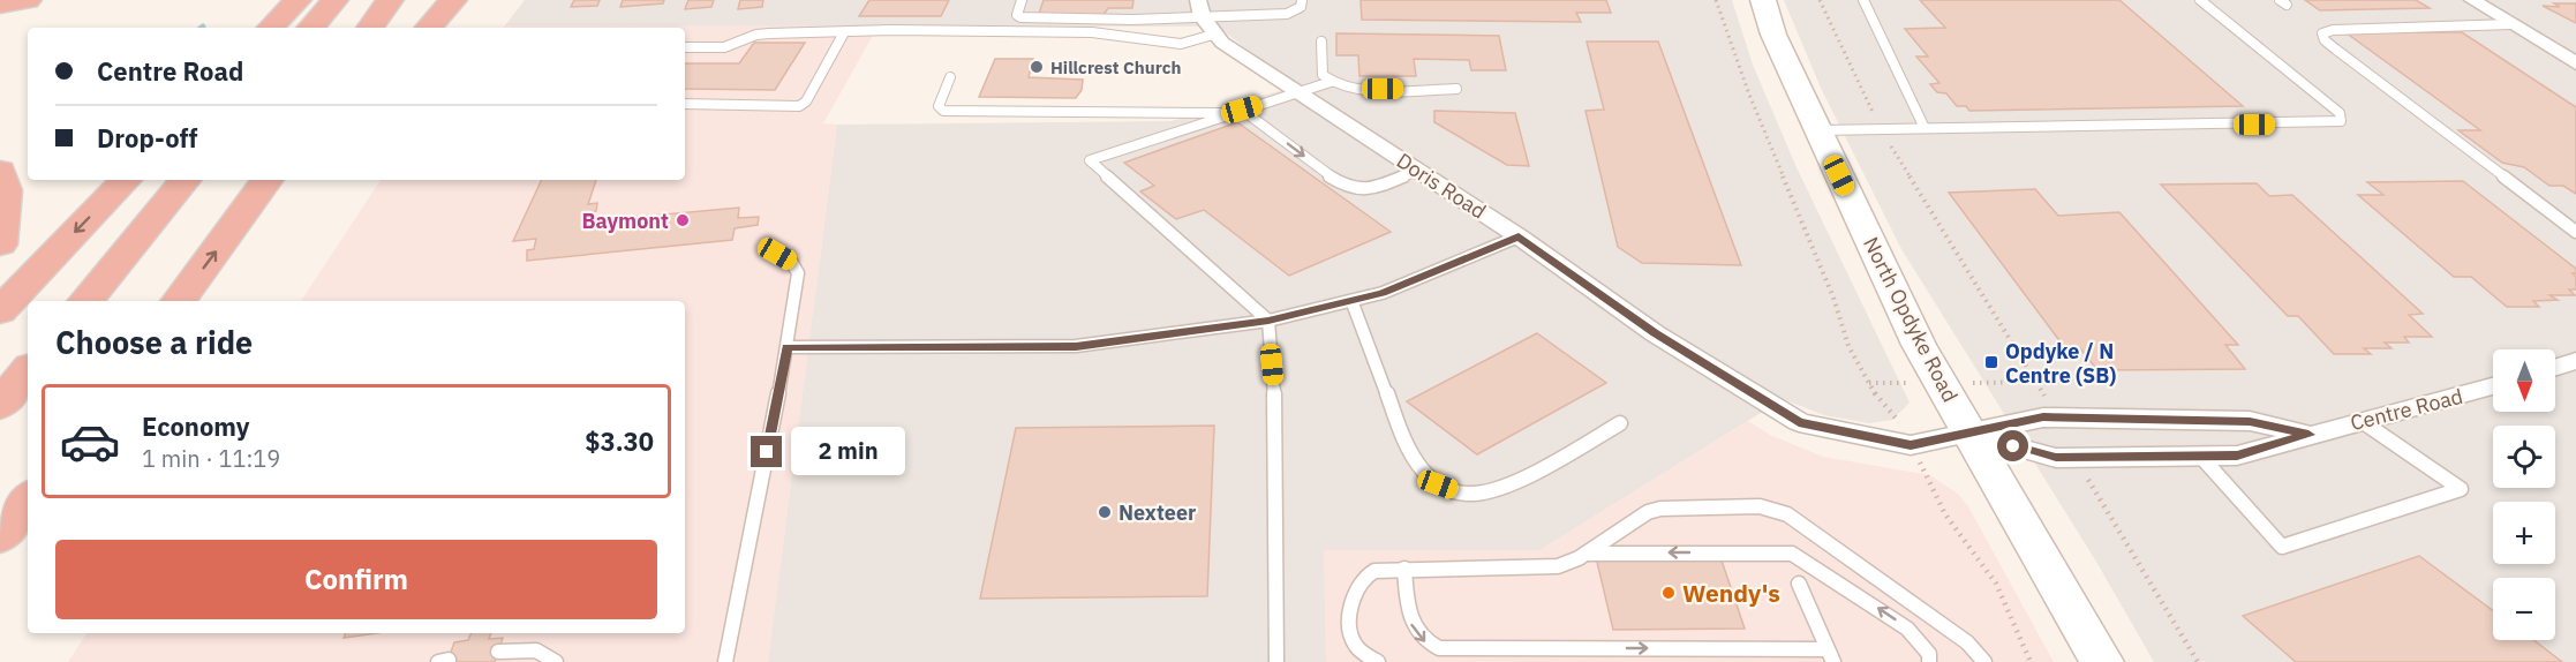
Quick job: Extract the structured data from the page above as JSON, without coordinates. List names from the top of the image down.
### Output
{
  "streets": {
    "main road": ["North Opdyke Road"],
    "street": ["Doris Road", "Centre Road"]
  },
  "crossings": [
    ["Doris Road", "North Opdyke Road"],
    ["Doris Road", "Centre Road"],
    ["North Opdyke Road", "Centre Road"]
  ],
  "places": {
    "other": [
      "Hillcrest Church",
      "Baymont",
      "Nexteer",
      "Wendy's"
    ],
    "transit": ["Opdyke / N Centre (SB)"]
  },
  "north": "bottom",
  "page": {
    "banner": ["Centre Road", "Drop-off"],
    "heading": "Choose a ride",
    "map_buttons": ["+", "−"],
    "list": [
      {
        "name": "Economy",
        "note": "1 min · 11:19",
        "value": "$3.30"
      }
    ],
    "bubble": "2 min",
    "buttons": "Confirm"
  }
}
